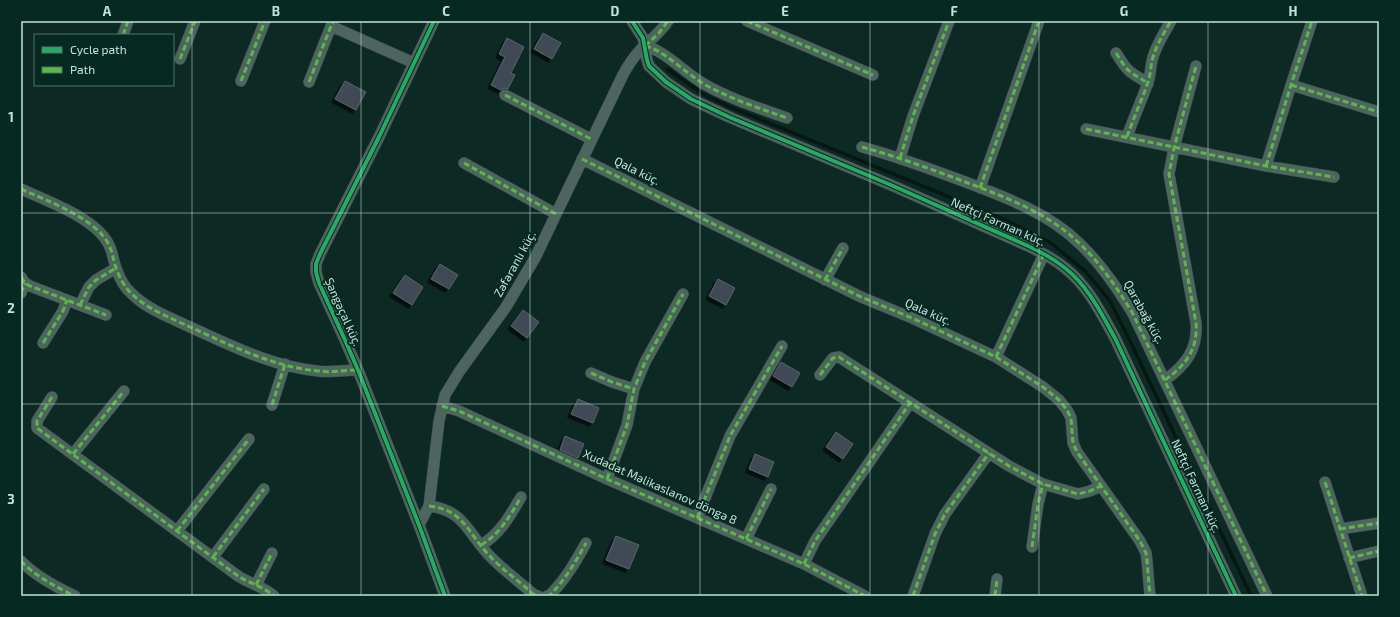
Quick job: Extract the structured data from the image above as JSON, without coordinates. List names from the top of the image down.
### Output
{
  "streets": {
    "street": [
      "Qala küç.",
      "Neftçi Fərman küç.",
      "Zəfəranlı küç.",
      "Şəngəçal küç.",
      "Qarabağ küç.",
      "Xudadat Məlikaslanov döngə 8"
    ]
  },
  "crossings": [
    ["Qala küç.", "Zəfəranlı küç."],
    ["Neftçi Fərman küç.", "Zəfəranlı küç."],
    ["Zəfəranlı küç.", "Şəngəçal küç."],
    ["Zəfəranlı küç.", "Xudadat Məlikaslanov döngə 8"]
  ],
  "legend": ["Cycle path", "Path"],
  "grid": {
    "columns": [
      "A",
      "B",
      "C",
      "D",
      "E",
      "F",
      "G",
      "H"
    ],
    "rows": ["1", "2", "3"]
  }
}
